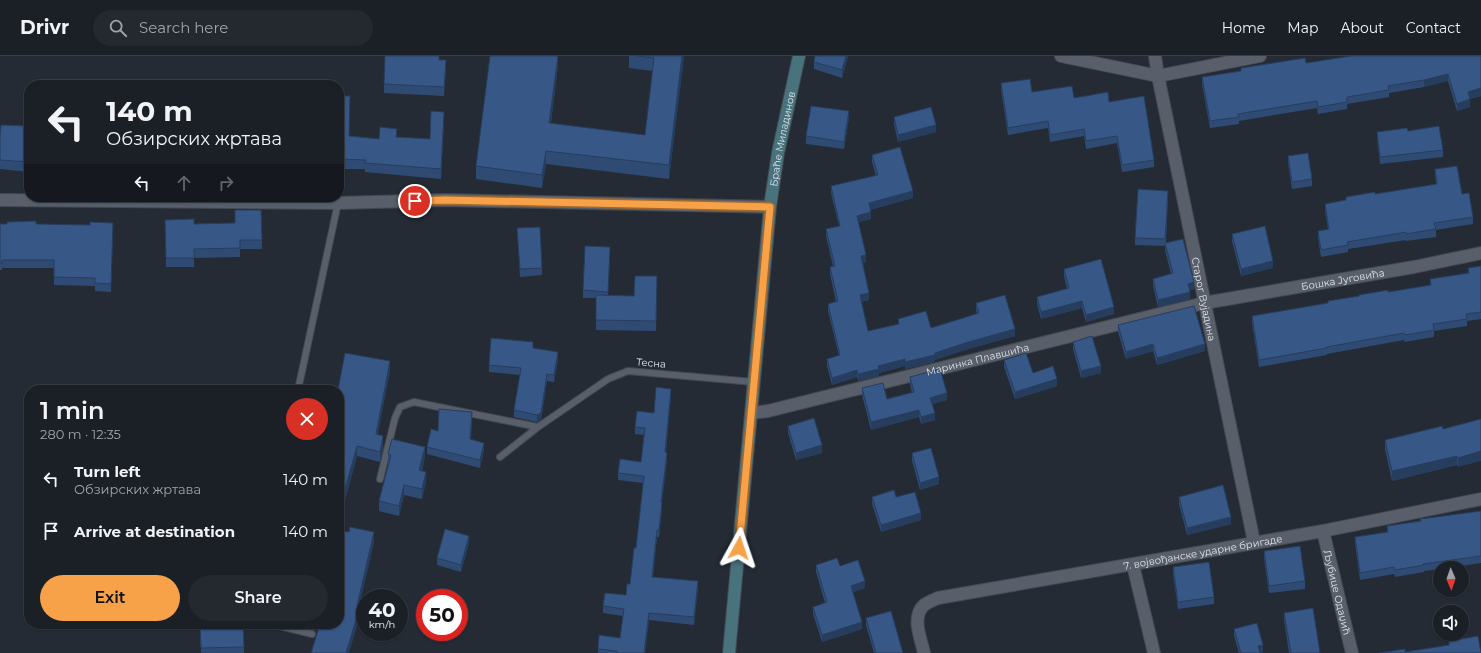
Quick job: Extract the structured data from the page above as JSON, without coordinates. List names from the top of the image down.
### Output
{
  "streets": {
    "main road": ["Браће Миладинов"],
    "street": [
      "Бошка Југовића",
      "Старог Вујадина",
      "Маринка Плавшића",
      "7. војвођанске ударне бригаде",
      "Љубице Одаџић"
    ],
    "lane": ["Тесна"]
  },
  "crossings": [
    ["Браће Миладинов", "Маринка Плавшића"],
    ["Браће Миладинов", "Тесна"],
    ["Бошка Југовића", "Старог Вујадина"],
    ["Бошка Југовића", "Маринка Плавшића"],
    ["Старог Вујадина", "Маринка Плавшића"],
    ["Старог Вујадина", "7. војвођанске ударне бригаде"],
    ["7. војвођанске ударне бригаде", "Љубице Одаџић"]
  ],
  "north": "bottom",
  "page": {
    "header": "Drivr",
    "search": "Search here",
    "nav": [
      "Home",
      "Map",
      "About",
      "Contact"
    ],
    "turn": ["140 m", "Обзирских жртава"],
    "heading": ["1 min", "280 m · 12:35"],
    "list": [
      {
        "name": "Turn left",
        "note": "Обзирских жртава",
        "value": "140 m"
      },
      {
        "name": "Arrive at destination",
        "value": "140 m"
      }
    ],
    "buttons": ["Exit", "Share"],
    "speed": "40 km/h",
    "limit": "50"
  }
}
